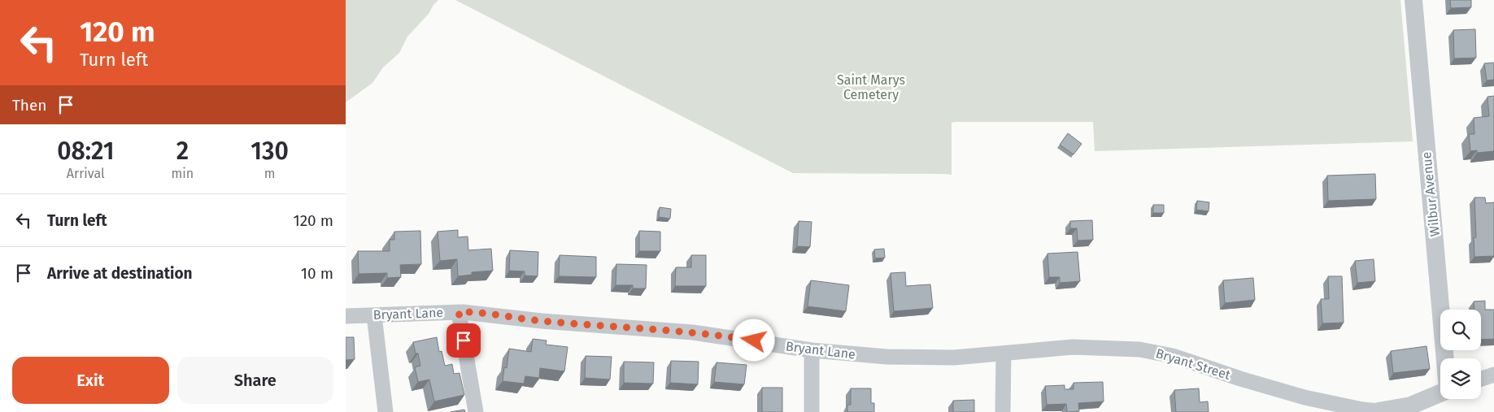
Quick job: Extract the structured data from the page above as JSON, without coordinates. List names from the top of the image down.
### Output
{
  "streets": {
    "street": ["Wilbur Avenue", "Bryant Lane", "Bryant Street"]
  },
  "crossings": [
    ["Bryant Lane", "Bryant Street"]
  ],
  "parks": ["Saint Marys Cemetery"],
  "page": {
    "turn": ["120 m", "Turn left"],
    "then": "Then",
    "eta": [
      "08:21",
      "Arrival",
      "2",
      "min",
      "130",
      "m"
    ],
    "list": [
      {
        "name": "Turn left",
        "value": "120 m"
      },
      {
        "name": "Arrive at destination",
        "value": "10 m"
      }
    ],
    "buttons": ["Exit", "Share"]
  }
}
